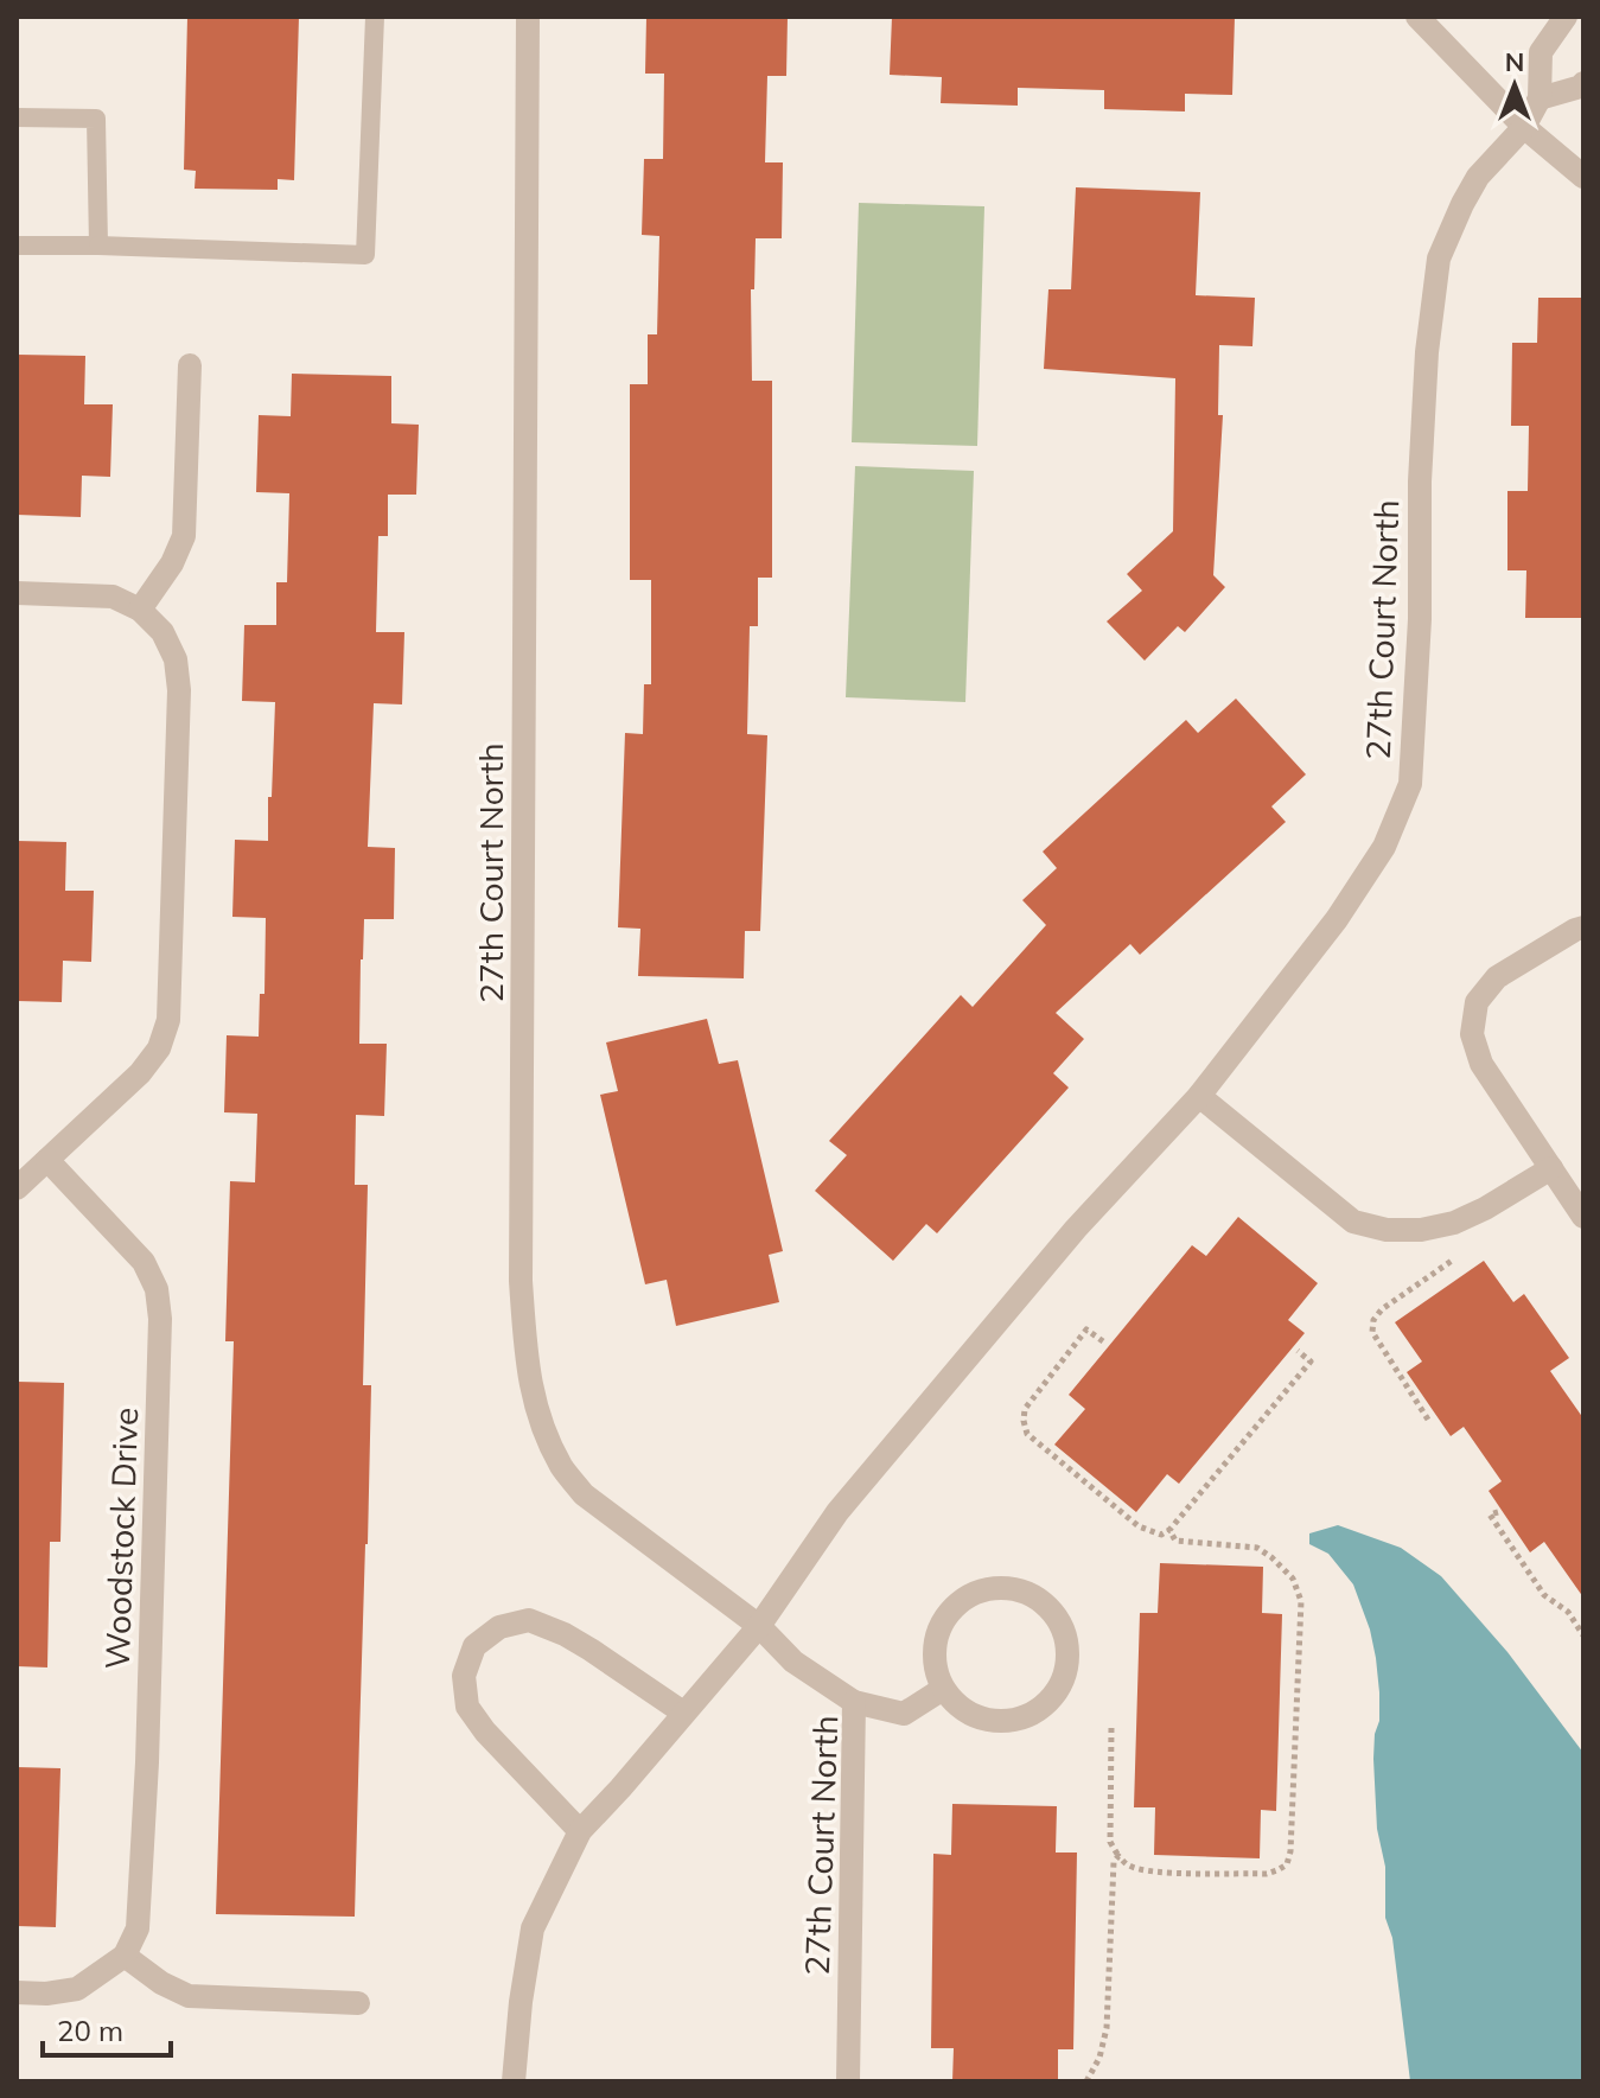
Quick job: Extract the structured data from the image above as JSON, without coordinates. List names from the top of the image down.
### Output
{
  "streets": {
    "street": ["27th Court North", "Woodstock Drive"]
  },
  "scale_bar": "20 m",
  "north": "top"
}
